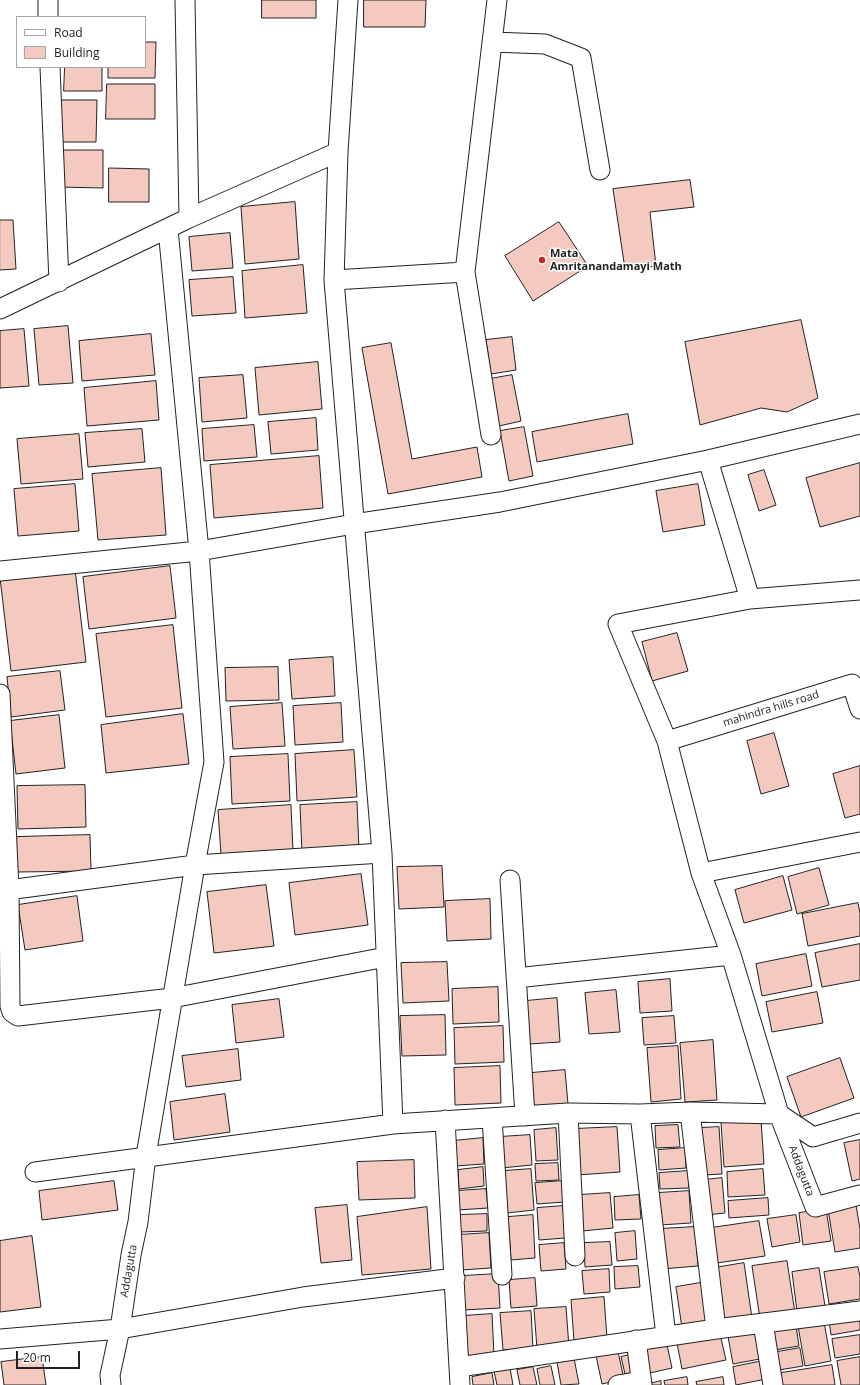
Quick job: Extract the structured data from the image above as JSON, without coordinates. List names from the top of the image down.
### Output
{
  "streets": {
    "street": ["mahindra hills road", "Addagutta"]
  },
  "places": ["Mata Amritanandamayi Math"],
  "legend": ["Road", "Building"],
  "scale_bar": "20 m"
}
